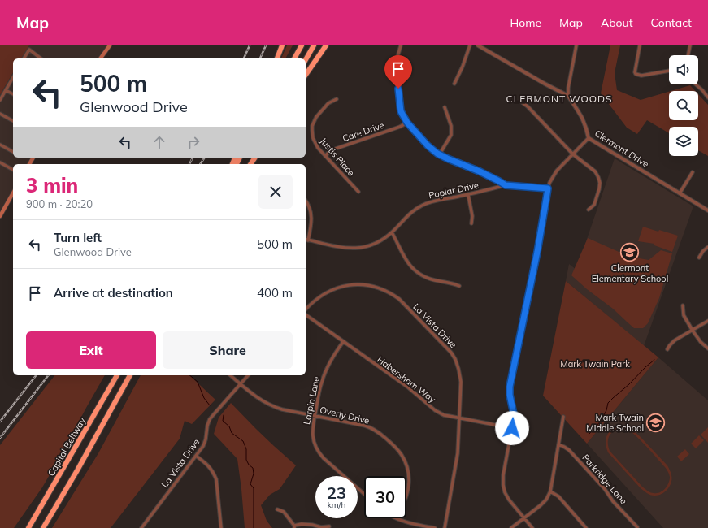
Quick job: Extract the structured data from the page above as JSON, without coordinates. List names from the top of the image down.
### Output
{
  "streets": {
    "highway": ["Capital Beltway"],
    "street": [
      "Care Drive",
      "Clermont Drive",
      "Justis Place",
      "Poplar Drive",
      "La Vista Drive",
      "Habersham Way",
      "Larpin Lane",
      "Overly Drive",
      "Parkridge Lane"
    ]
  },
  "crossings": [
    ["Care Drive", "Justis Place"],
    ["La Vista Drive", "Habersham Way"],
    ["La Vista Drive", "Overly Drive"],
    ["Habersham Way", "Larpin Lane"],
    ["Larpin Lane", "Overly Drive"]
  ],
  "districts": ["CLERMONT WOODS"],
  "parks": ["Mark Twain Park"],
  "places": {
    "school or university": ["Clermont Elementary School", "Mark Twain Middle School"]
  },
  "page": {
    "header": "Map",
    "nav": [
      "Home",
      "Map",
      "About",
      "Contact"
    ],
    "turn": ["500 m", "Glenwood Drive"],
    "heading": ["3 min", "900 m · 20:20"],
    "list": [
      {
        "name": "Turn left",
        "note": "Glenwood Drive",
        "value": "500 m"
      },
      {
        "name": "Arrive at destination",
        "value": "400 m"
      }
    ],
    "buttons": ["Exit", "Share"],
    "speed": "23 km/h",
    "limit": "30"
  }
}
